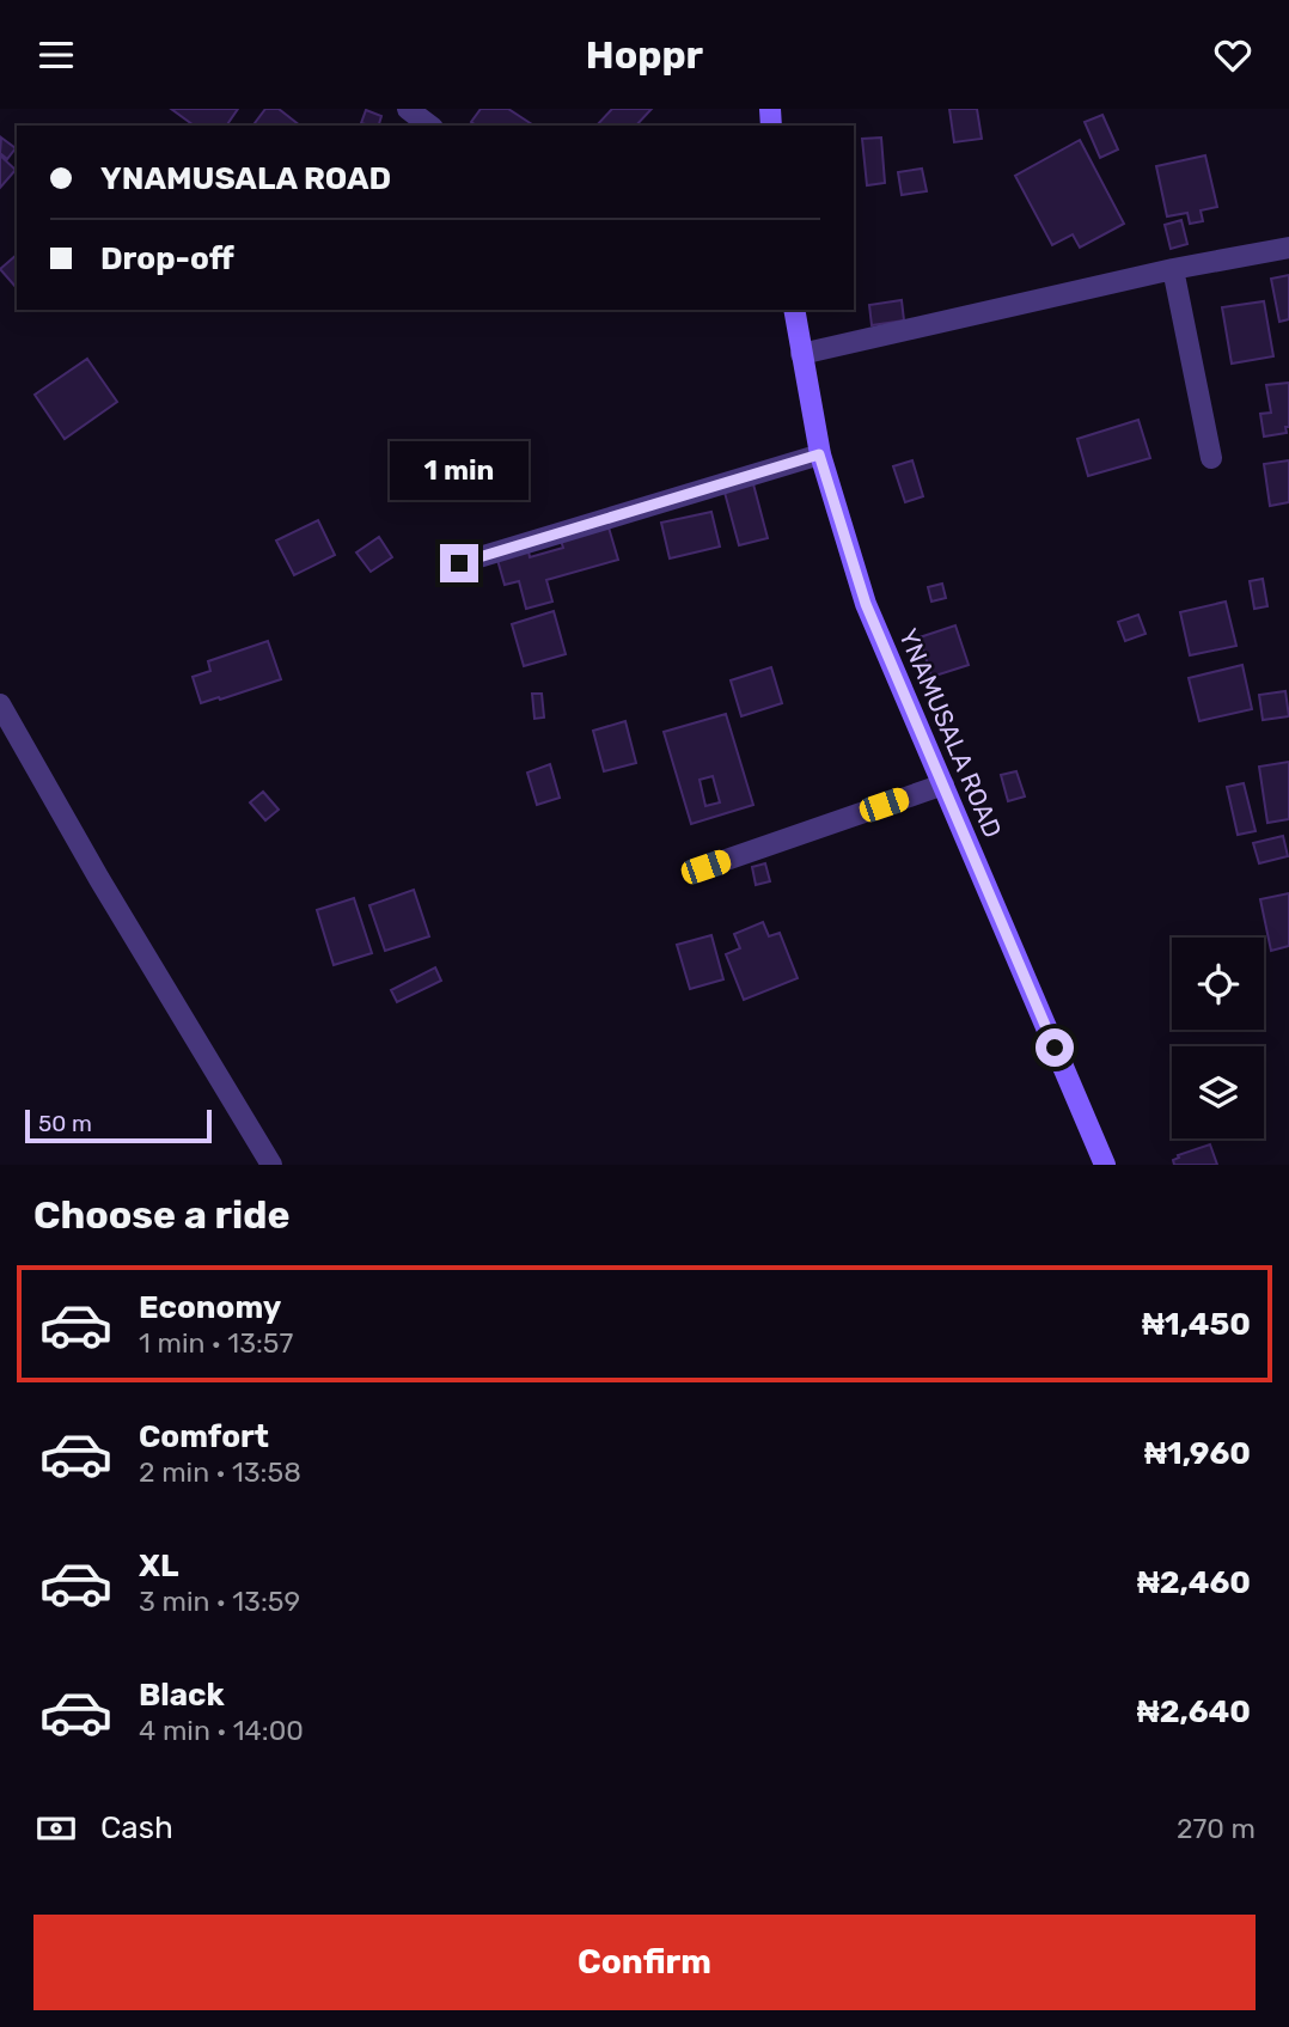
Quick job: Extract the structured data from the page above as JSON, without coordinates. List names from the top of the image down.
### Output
{
  "streets": {
    "main road": ["YNAMUSALA ROAD"]
  },
  "scale_bar": "50 m",
  "page": {
    "header": "Hoppr",
    "banner": ["YNAMUSALA ROAD", "Drop-off"],
    "bubble": "1 min",
    "scale": "50 m",
    "heading": "Choose a ride",
    "list": [
      {
        "name": "Economy",
        "note": "1 min · 13:57",
        "value": "₦1,450"
      },
      {
        "name": "Comfort",
        "note": "2 min · 13:58",
        "value": "₦1,960"
      },
      {
        "name": "XL",
        "note": "3 min · 13:59",
        "value": "₦2,460"
      },
      {
        "name": "Black",
        "note": "4 min · 14:00",
        "value": "₦2,640"
      }
    ],
    "pay": ["Cash", "270 m"],
    "buttons": "Confirm"
  }
}
